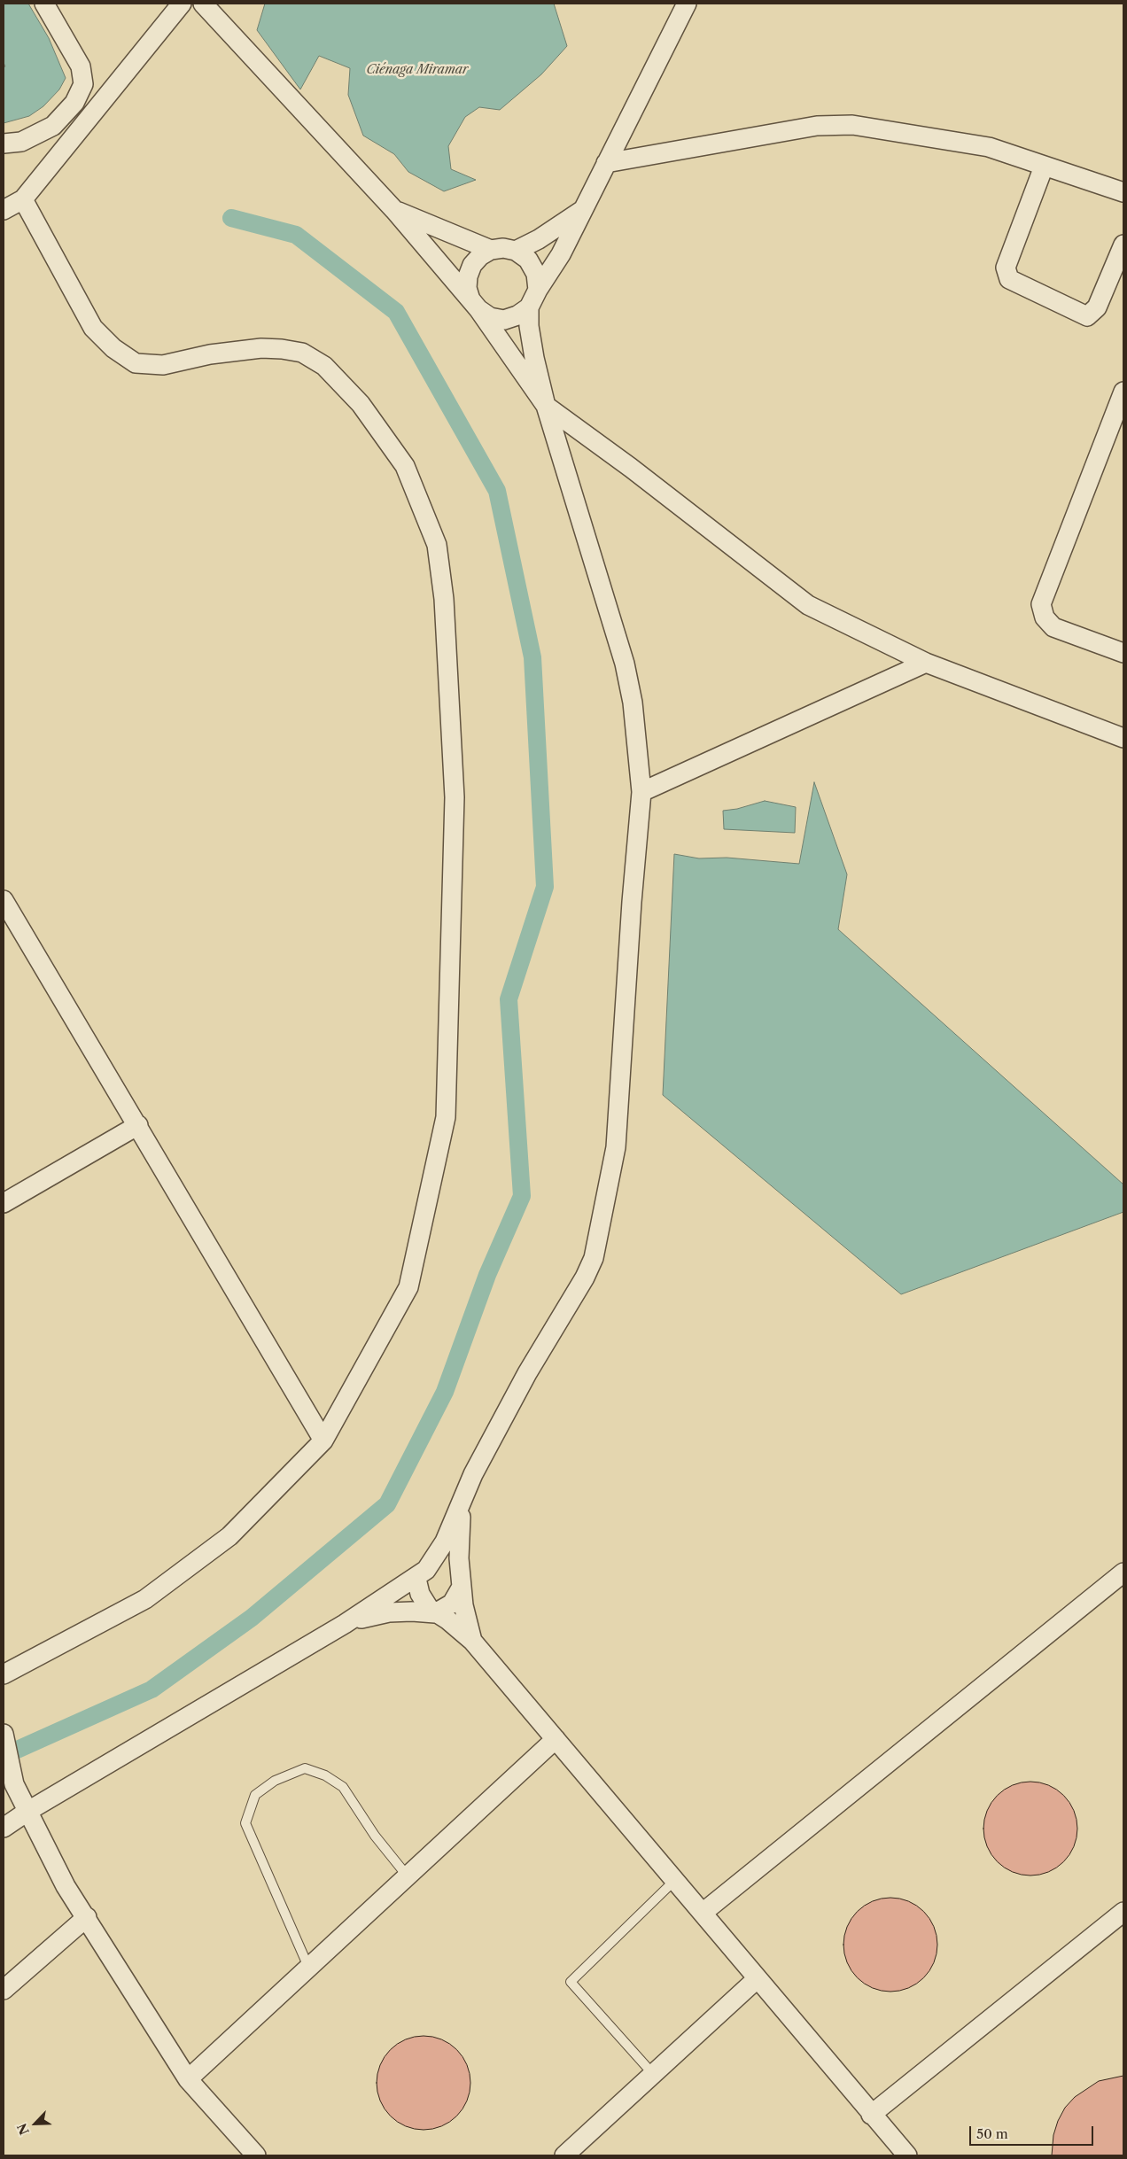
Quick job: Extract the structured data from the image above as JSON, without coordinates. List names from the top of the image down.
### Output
{
  "water": ["Ciénaga Miramar"],
  "scale_bar": "50 m",
  "north": "bottom left"
}
